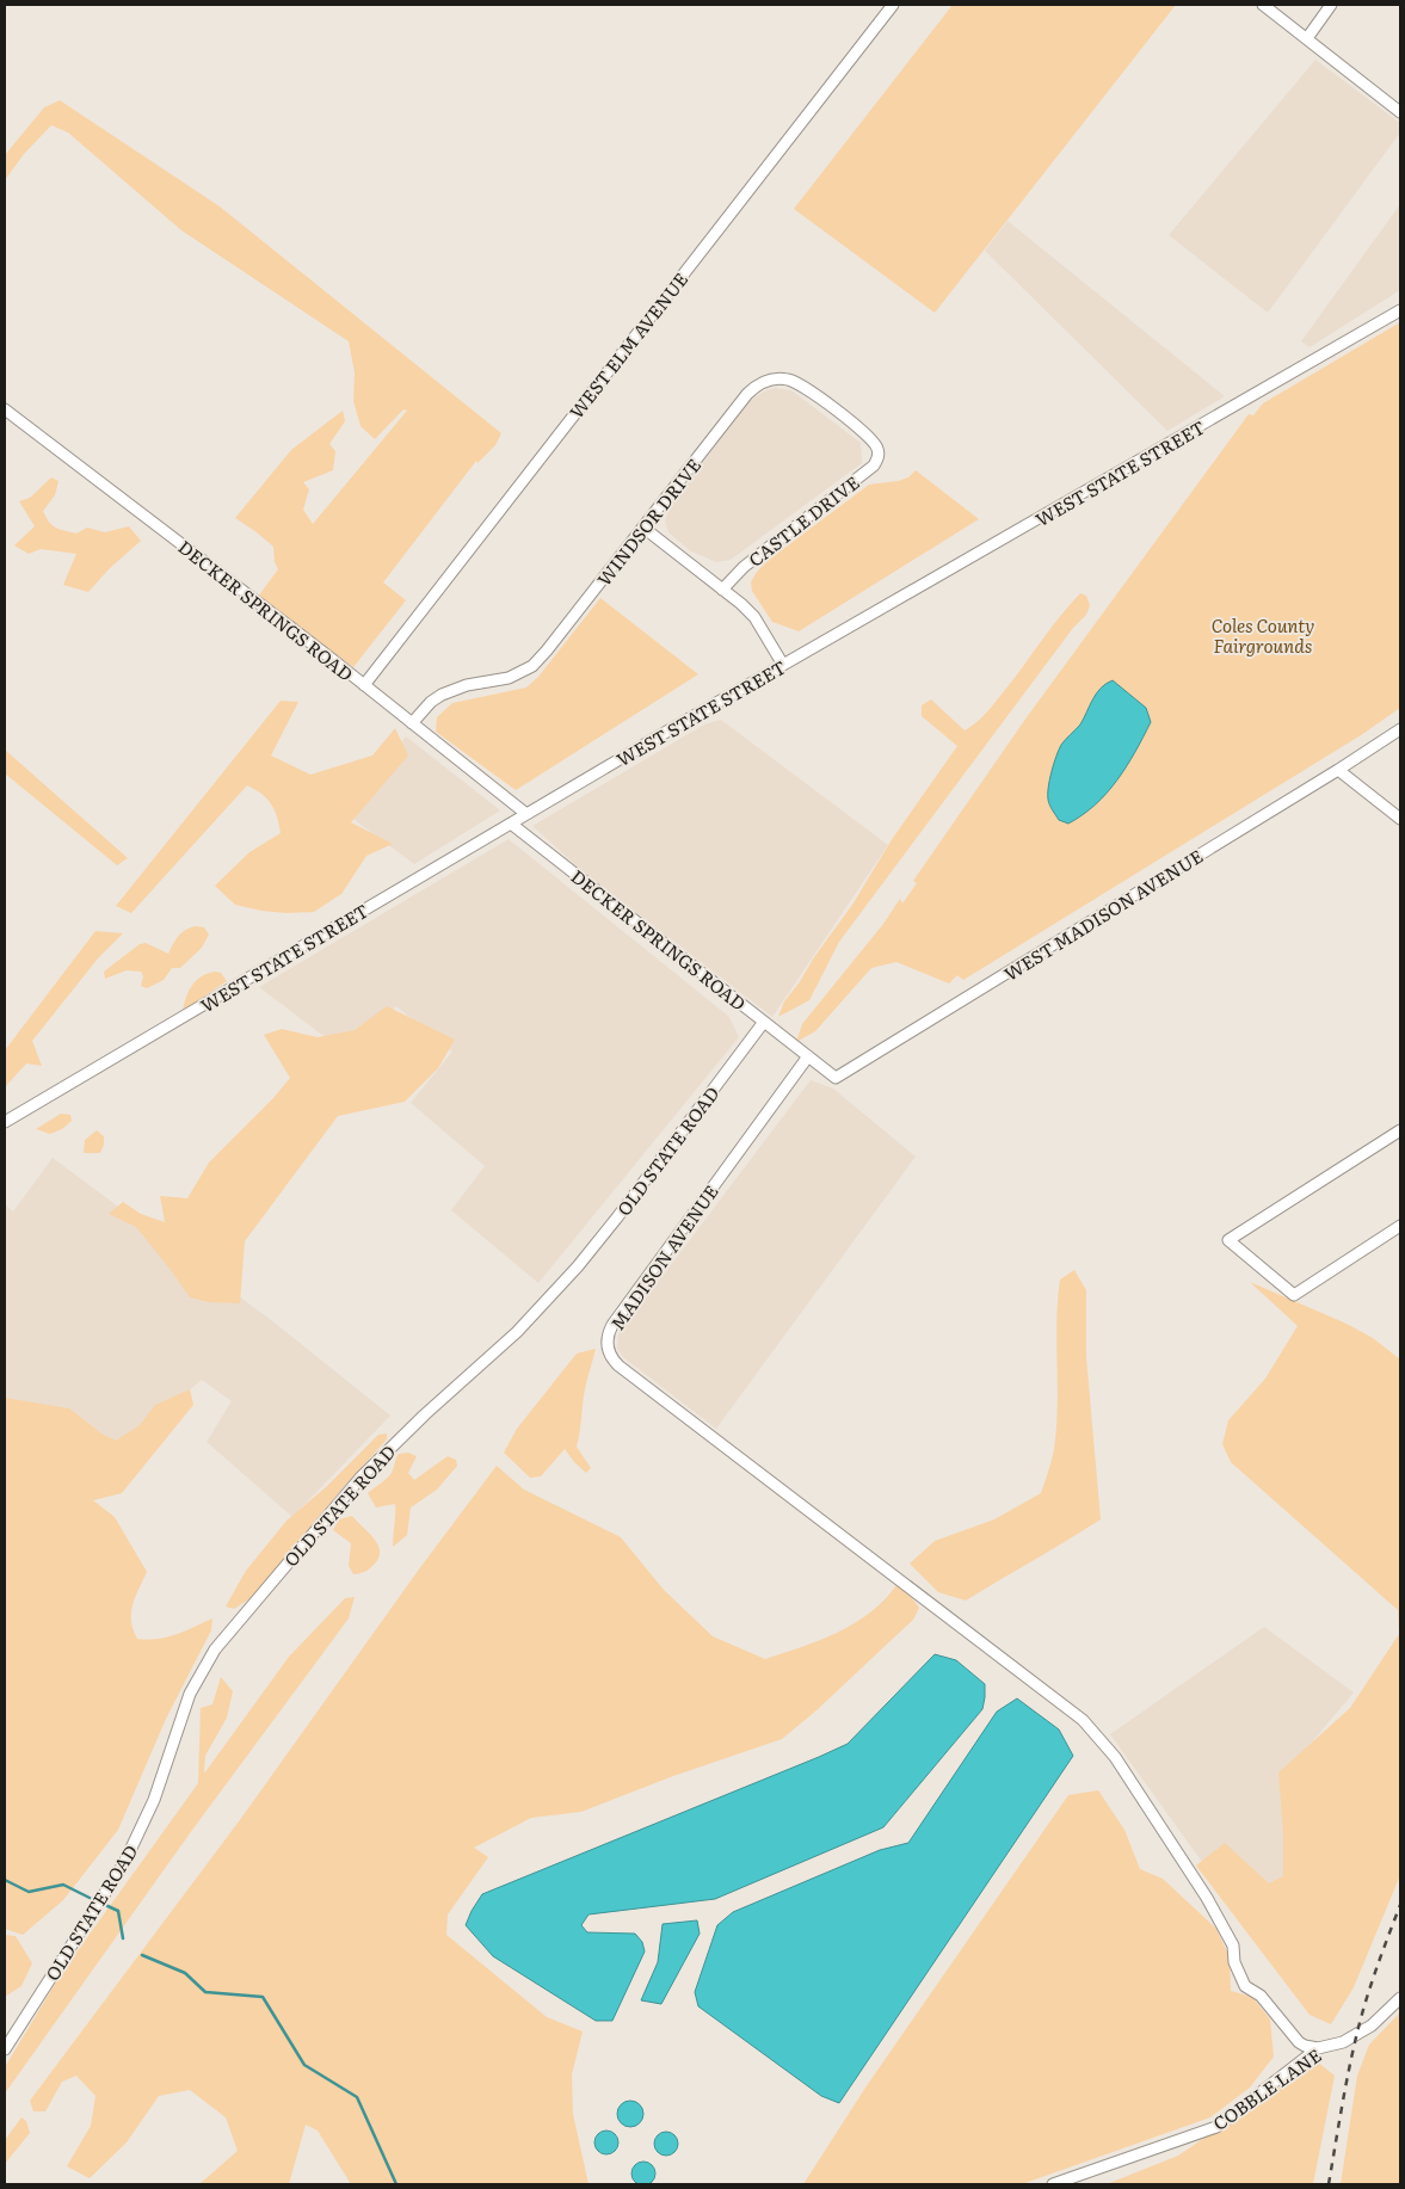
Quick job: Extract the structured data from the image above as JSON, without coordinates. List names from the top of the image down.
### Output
{
  "streets": {
    "street": [
      "WEST ELM AVENUE",
      "WEST STATE STREET",
      "CASTLE DRIVE",
      "WINDSOR DRIVE",
      "DECKER SPRINGS ROAD",
      "WEST MADISON AVENUE",
      "OLD STATE ROAD",
      "MADISON AVENUE",
      "COBBLE LANE"
    ]
  },
  "crossings": [
    ["WEST ELM AVENUE", "DECKER SPRINGS ROAD"],
    ["WEST STATE STREET", "DECKER SPRINGS ROAD"],
    ["CASTLE DRIVE", "WINDSOR DRIVE"],
    ["WINDSOR DRIVE", "DECKER SPRINGS ROAD"],
    ["DECKER SPRINGS ROAD", "WEST MADISON AVENUE"],
    ["DECKER SPRINGS ROAD", "OLD STATE ROAD"],
    ["DECKER SPRINGS ROAD", "MADISON AVENUE"],
    ["WEST MADISON AVENUE", "MADISON AVENUE"],
    ["MADISON AVENUE", "COBBLE LANE"]
  ],
  "parks": ["Coles County Fairgrounds"]
}
